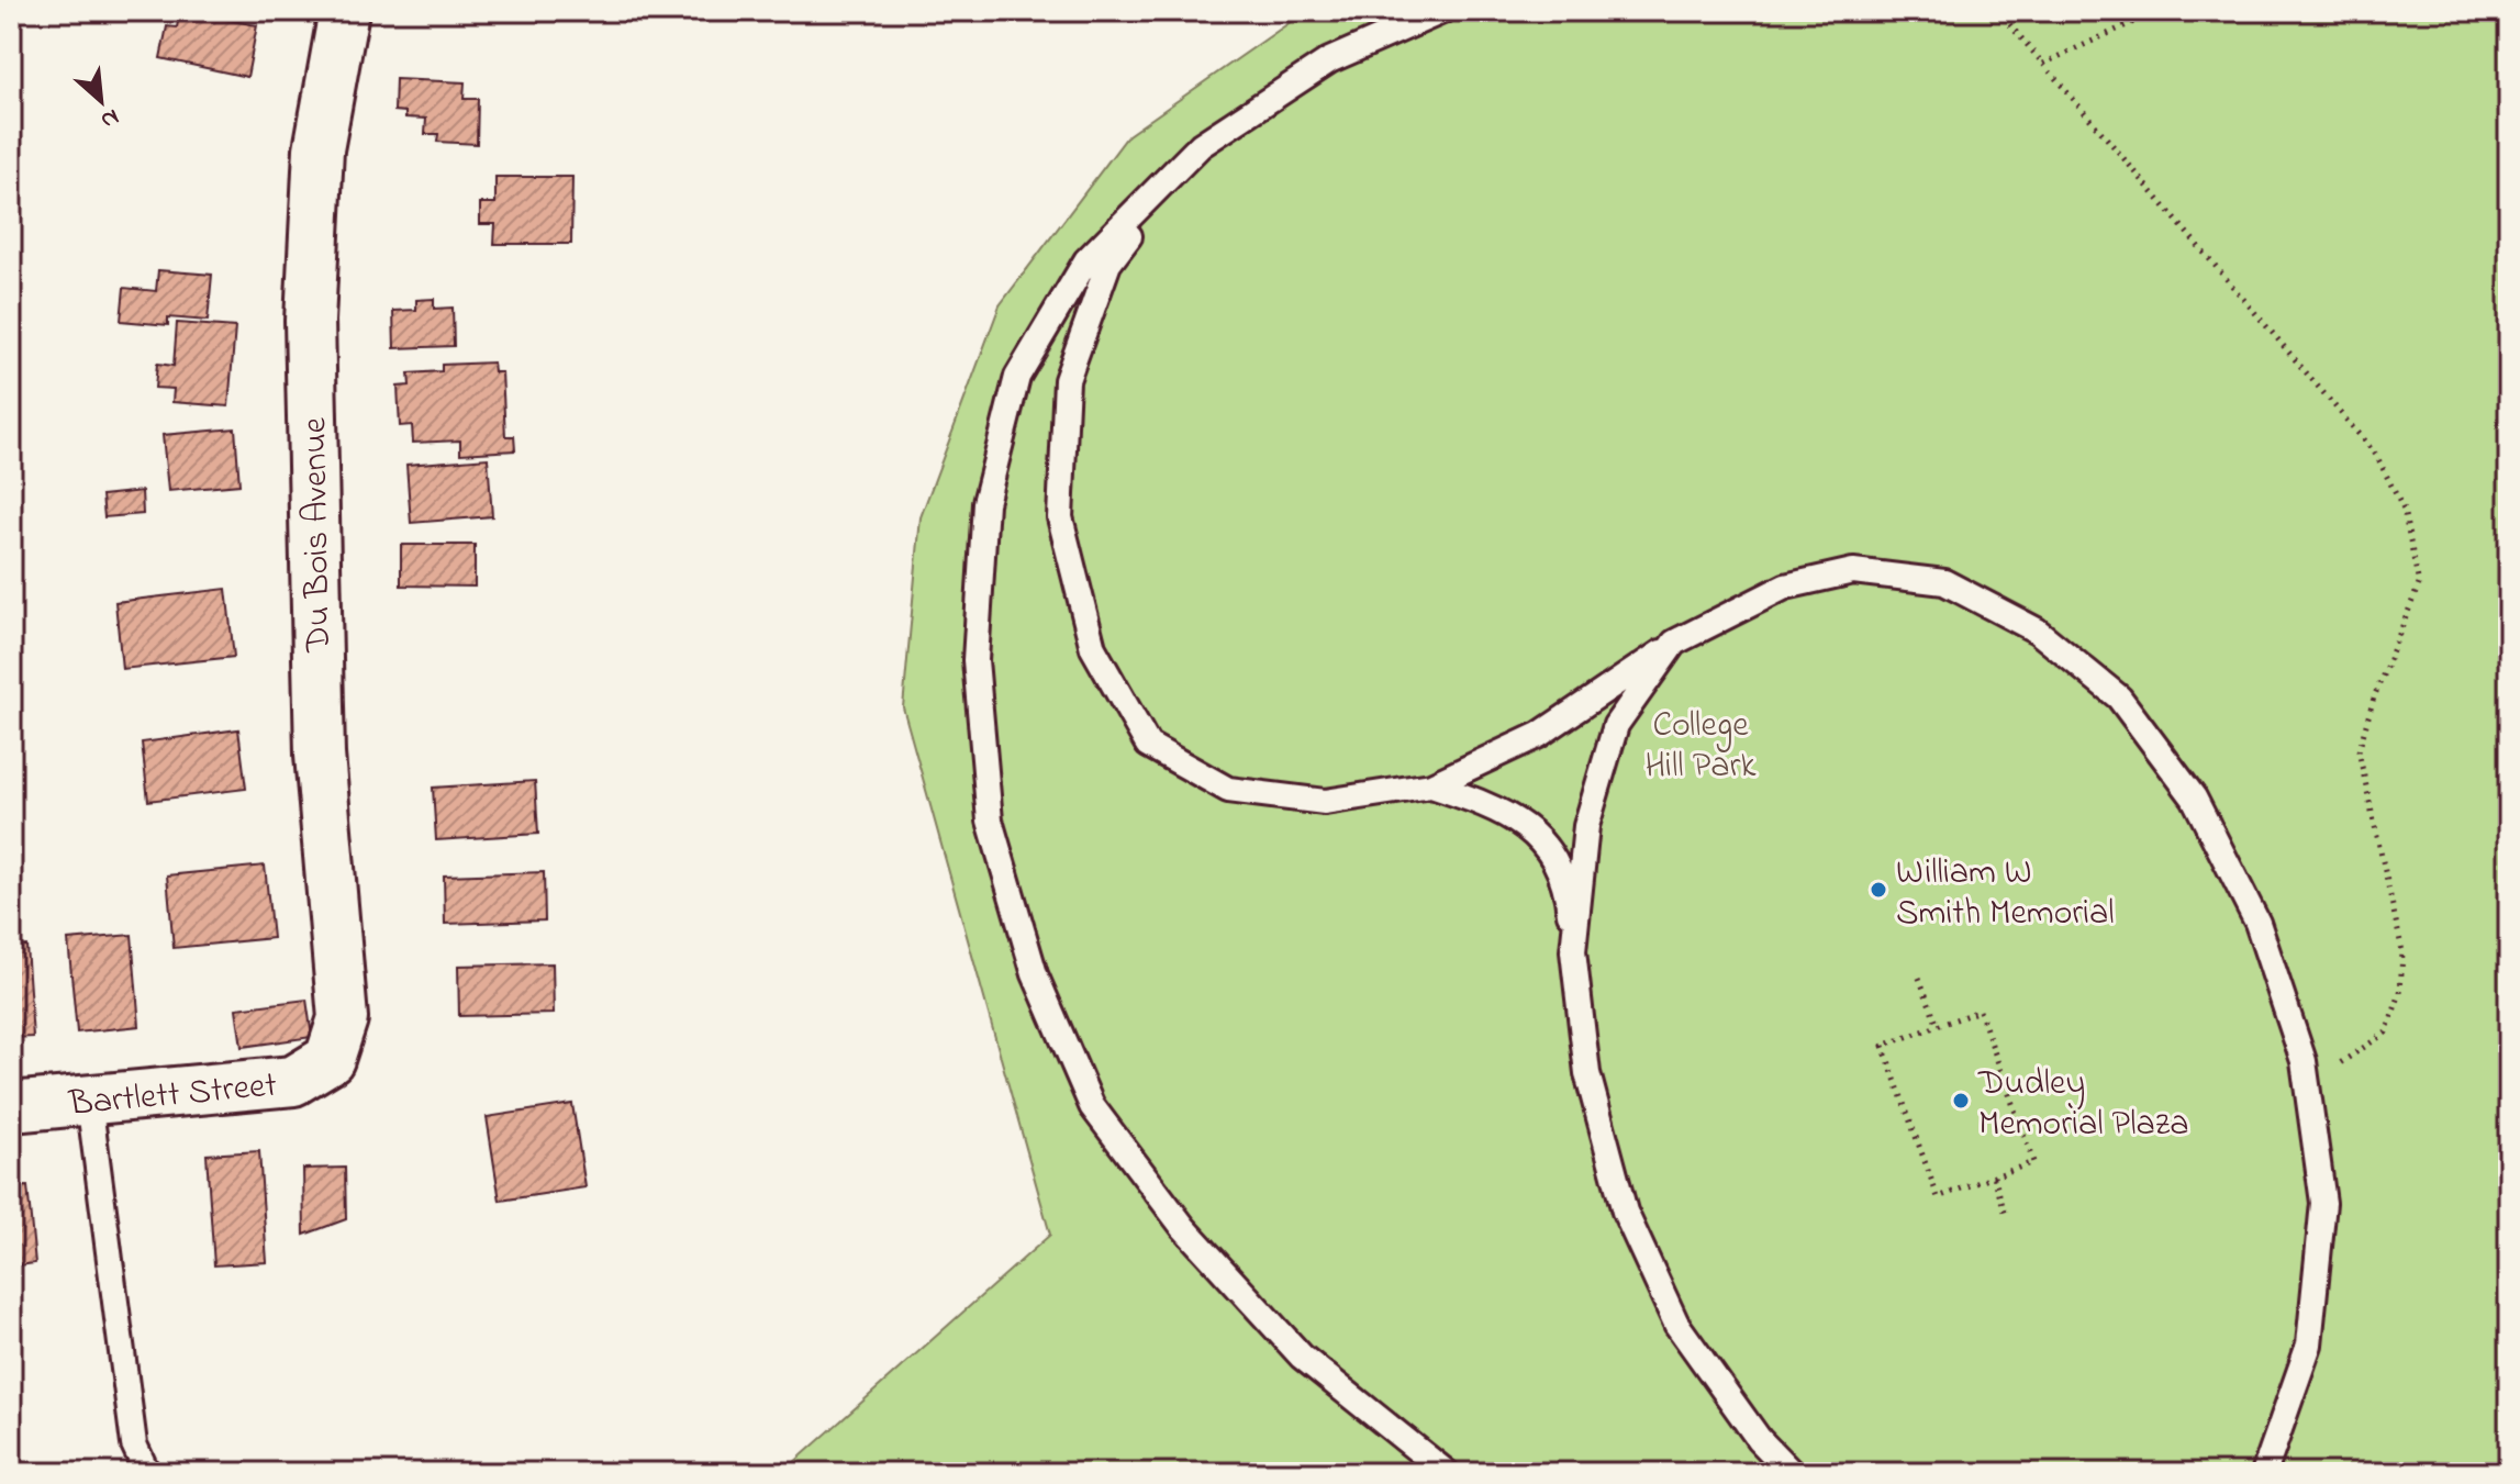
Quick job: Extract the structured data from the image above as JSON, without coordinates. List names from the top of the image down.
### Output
{
  "streets": {
    "street": ["Du Bois Avenue", "Bartlett Street"]
  },
  "crossings": [
    ["Du Bois Avenue", "Bartlett Street"]
  ],
  "parks": ["College Hill Park"],
  "places": ["William W Smith Memorial", "Dudley Memorial Plaza"],
  "north": "bottom right"
}
